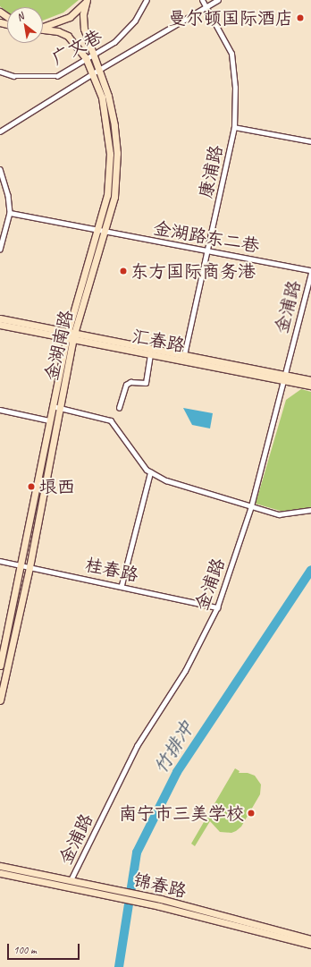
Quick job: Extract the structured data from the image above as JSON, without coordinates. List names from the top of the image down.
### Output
{
  "streets": {
    "main road": ["汇春路", "金湖南路", "锦春路"],
    "street": [
      "广文巷",
      "康浦路",
      "金湖路东二巷",
      "金浦路",
      "桂春路"
    ]
  },
  "crossings": [
    ["广文巷", "金湖南路"],
    ["康浦路", "金湖路东二巷"],
    ["康浦路", "汇春路"],
    ["金湖路东二巷", "金湖南路"],
    ["金浦路", "汇春路"],
    ["金浦路", "桂春路"],
    ["金浦路", "锦春路"],
    ["汇春路", "金湖南路"],
    ["金湖南路", "桂春路"]
  ],
  "water": ["竹排冲"],
  "places": [
    "曼尔顿国际酒店",
    "东方国际商务港",
    "埌西",
    "南宁市三美学校"
  ],
  "scale_bar": "100 m",
  "north": "top left"
}
